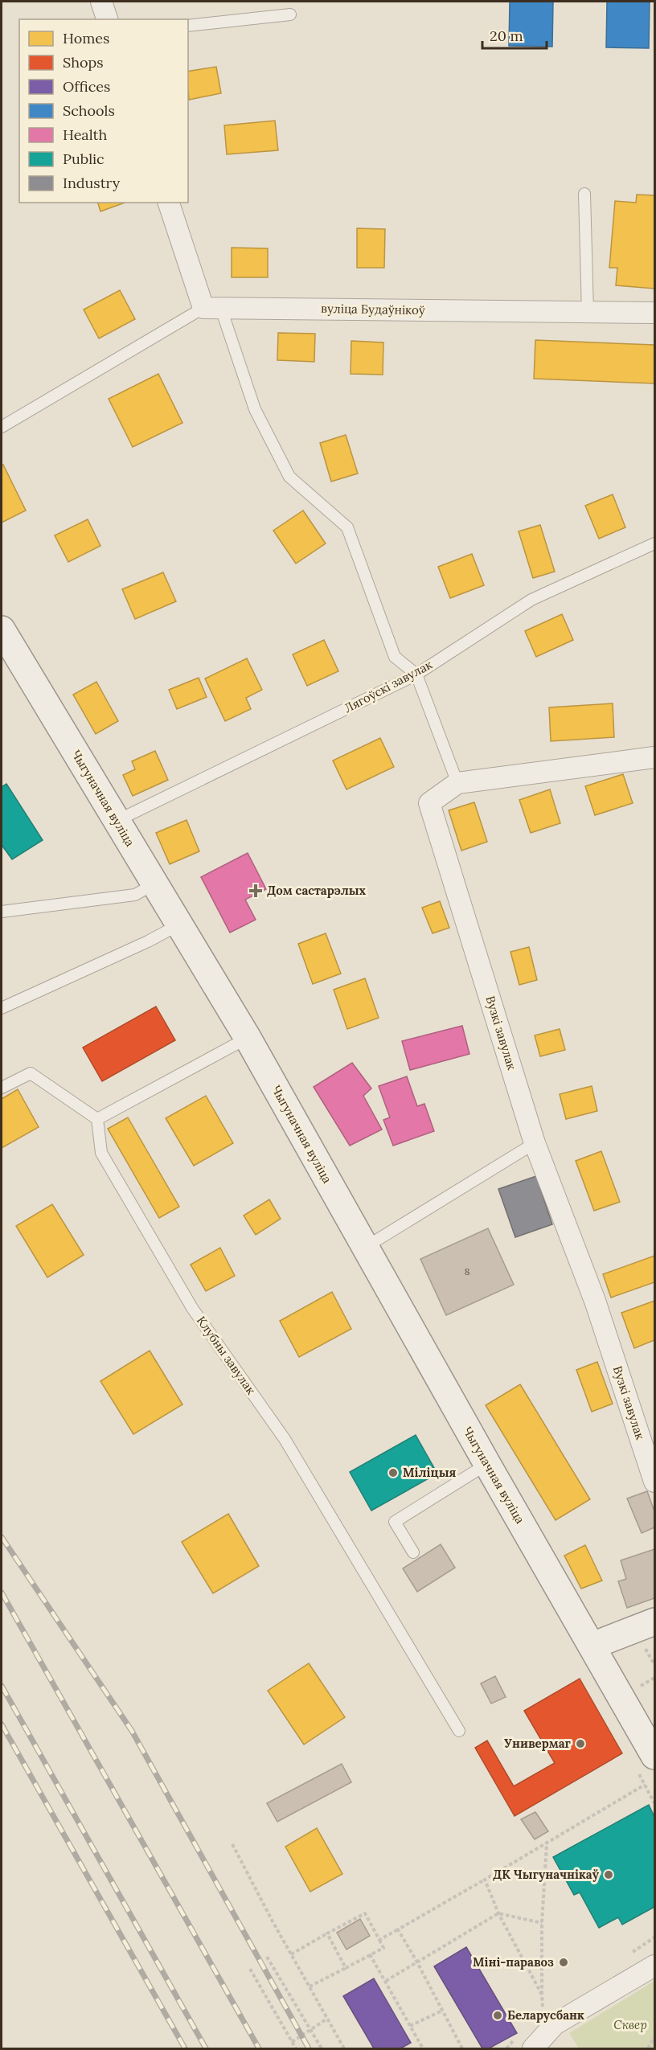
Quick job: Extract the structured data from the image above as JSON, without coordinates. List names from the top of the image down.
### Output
{
  "streets": {
    "street": ["вуліца Будаўнікоў", "Чыгуначная вуліца", "Вузкі завулак"],
    "lane": ["Лягоўскі завулак", "Клубны завулак"]
  },
  "crossings": [
    ["Лягоўскі завулак", "Чыгуначная вуліца"]
  ],
  "parks": ["Сквер"],
  "places": {
    "health": ["Дом састарэлых"],
    "other": [
      "Міліцыя",
      "Универмаг",
      "ДК Чыгуначнікаў",
      "Міні-паравоз",
      "Беларусбанк"
    ]
  },
  "house_numbers": ["8"],
  "legend": [
    "Homes",
    "Shops",
    "Offices",
    "Schools",
    "Health",
    "Public",
    "Industry"
  ],
  "scale_bar": "20 m"
}
